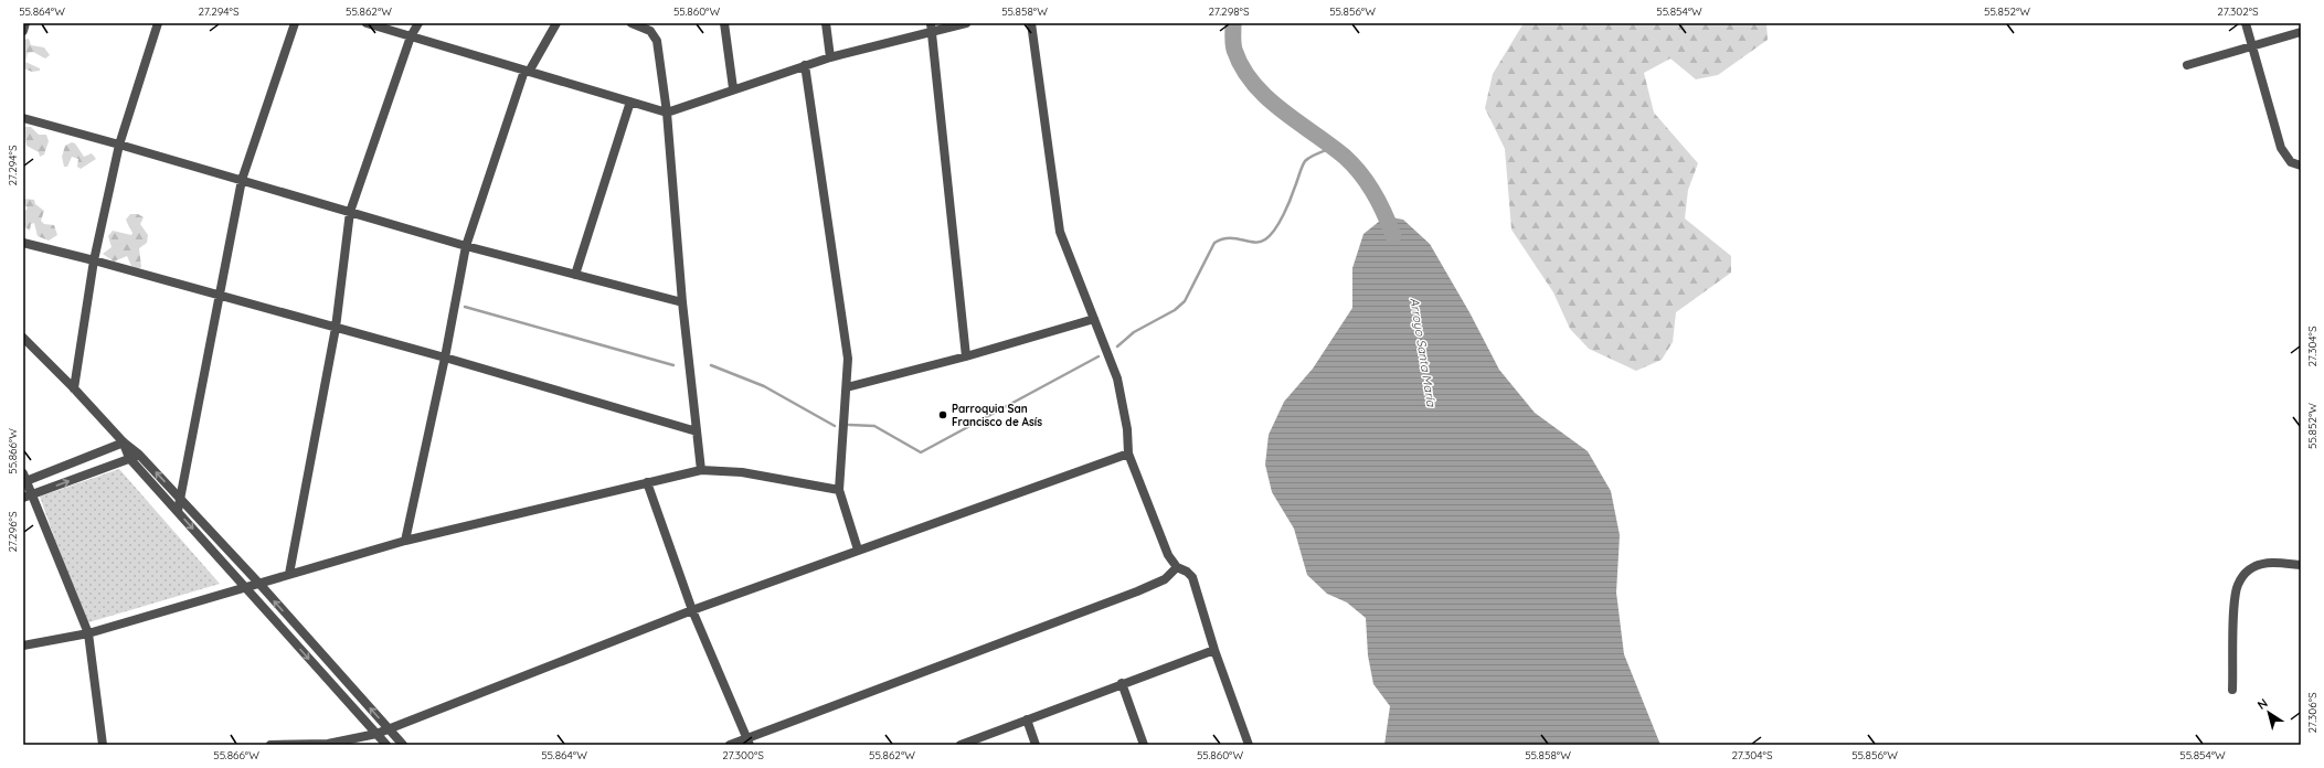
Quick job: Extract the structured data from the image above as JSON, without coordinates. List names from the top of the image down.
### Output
{
  "water": ["Arroyo Santa María"],
  "places": ["Parroquia San Francisco de Asís"],
  "north": "top left",
  "coordinates": [
    "55.864°W",
    "27.294°S",
    "55.862°W",
    "55.860°W",
    "55.858°W",
    "27.298°S",
    "55.856°W",
    "55.854°W",
    "55.852°W",
    "27.302°S",
    "27.304°S",
    "55.866°W",
    "27.296°S",
    "27.306°S",
    "27.300°S"
  ]
}
